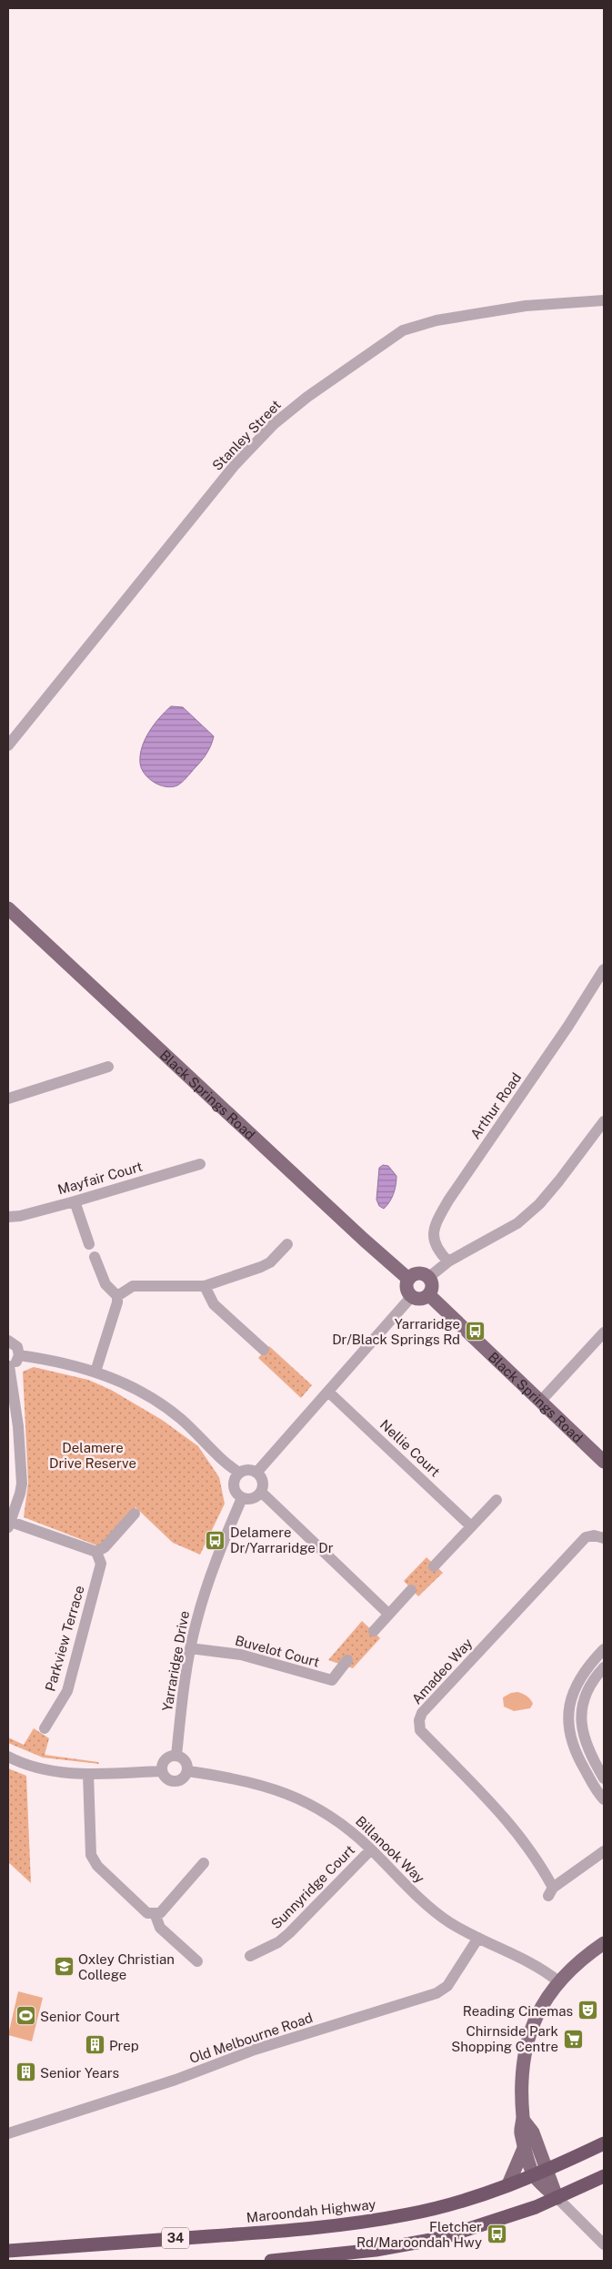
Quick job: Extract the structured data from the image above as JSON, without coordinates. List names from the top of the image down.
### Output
{
  "streets": {
    "highway": ["Maroondah Highway", "34"],
    "main road": ["Black Springs Road"],
    "street": [
      "Stanley Street",
      "Arthur Road",
      "Mayfair Court",
      "Nellie Court",
      "Parkview Terrace",
      "Buvelot Court",
      "Yarraridge Drive",
      "Amadeo Way",
      "Billanook Way",
      "Sunnyridge Court",
      "Old Melbourne Road"
    ]
  },
  "crossings": [
    ["Buvelot Court", "Yarraridge Drive"],
    ["Yarraridge Drive", "Billanook Way"],
    ["Billanook Way", "Sunnyridge Court"],
    ["Billanook Way", "Old Melbourne Road"]
  ],
  "parks": ["Delamere Drive Reserve"],
  "places": {
    "bus stop": ["Yarraridge Dr/Black Springs Rd", "Delamere Dr/Yarraridge Dr", "Fletcher Rd/Maroondah Hwy"],
    "school or university": ["Oxley Christian College"],
    "theatre": ["Reading Cinemas"],
    "sports": ["Senior Court"],
    "supermarket": ["Chirnside Park Shopping Centre"],
    "building": ["Prep", "Senior Years"]
  }
}
